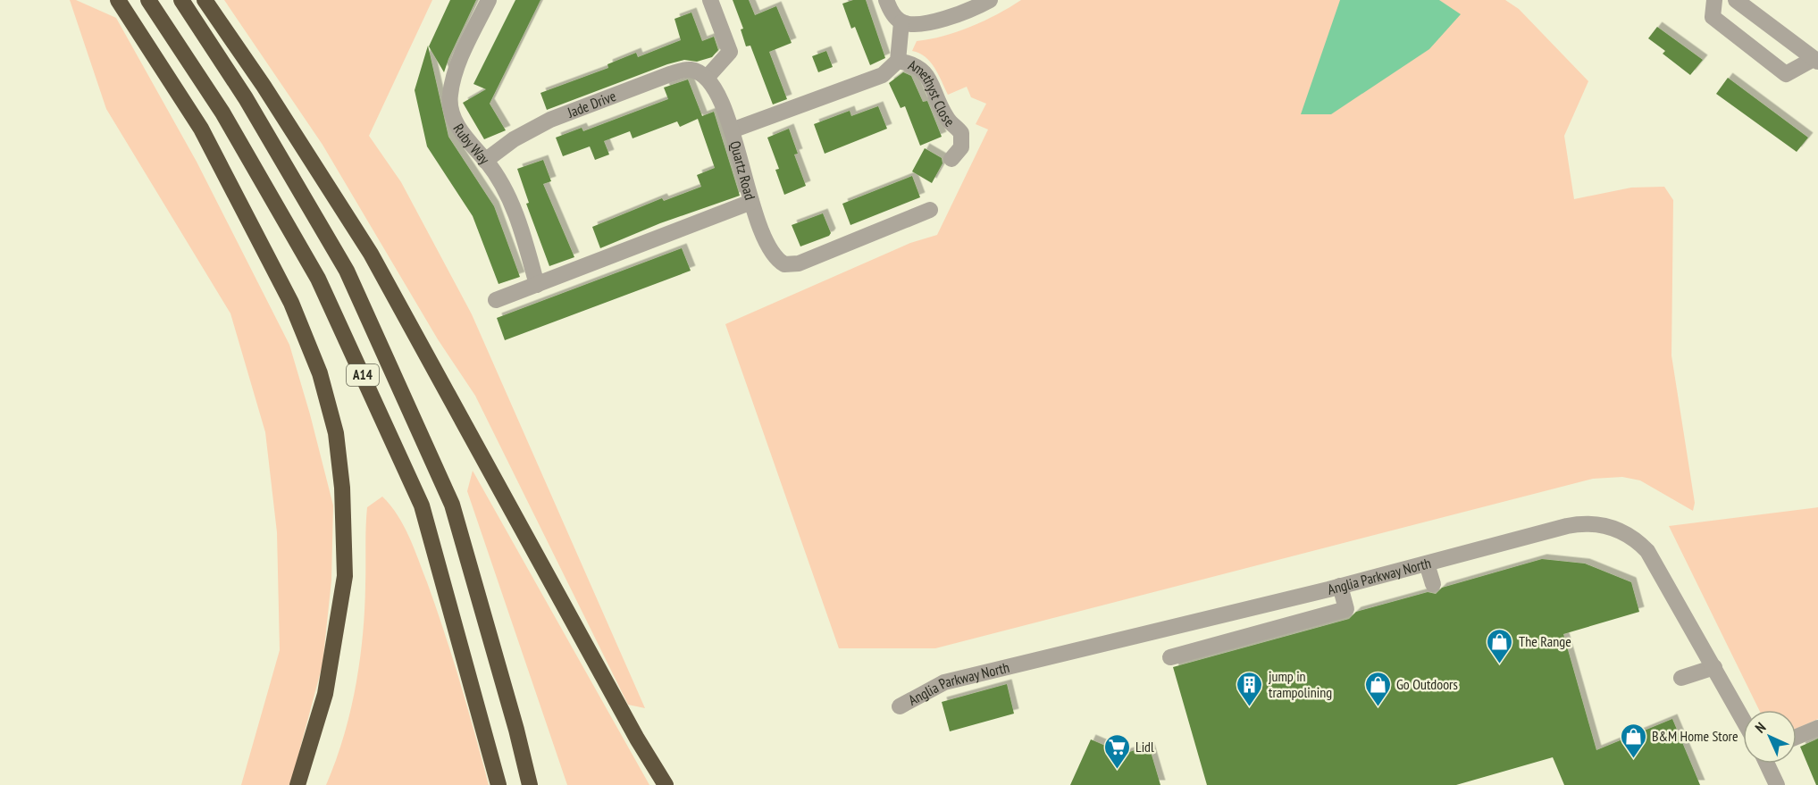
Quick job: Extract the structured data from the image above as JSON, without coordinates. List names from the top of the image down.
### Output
{
  "streets": {
    "highway": ["A14"],
    "street": [
      "Amethyst Close",
      "Jade Drive",
      "Ruby Way",
      "Quartz Road",
      "Anglia Parkway North"
    ]
  },
  "crossings": [
    ["Amethyst Close", "Quartz Road"],
    ["Jade Drive", "Ruby Way"]
  ],
  "places": {
    "shop": ["The Range", "Go Outdoors", "B&M Home Store"],
    "building": ["jump in trampolining"],
    "supermarket": ["Lidl"]
  },
  "north": "top left"
}
